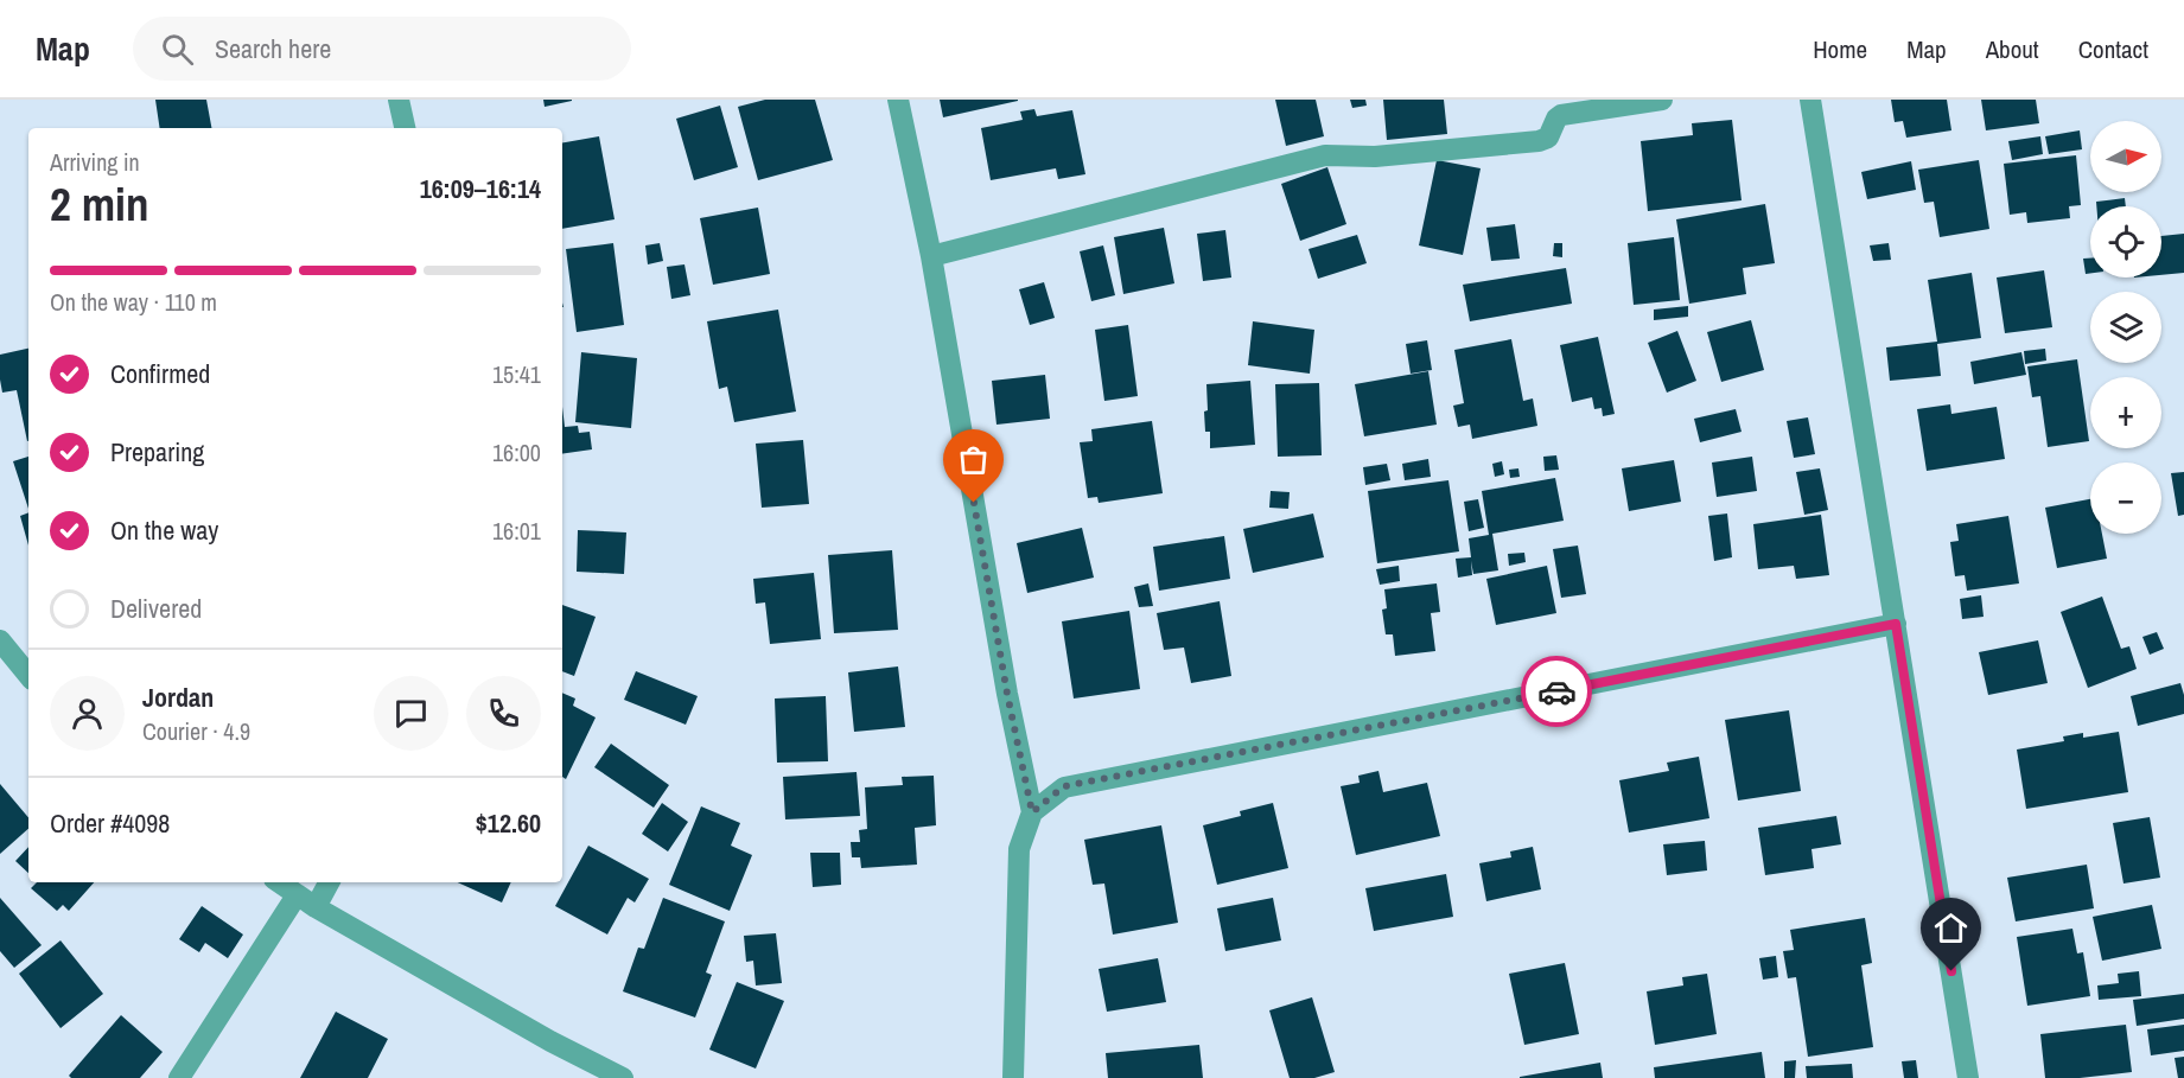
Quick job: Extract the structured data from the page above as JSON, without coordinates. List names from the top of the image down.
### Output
{
  "north": "right",
  "page": {
    "header": "Map",
    "search": "Search here",
    "nav": [
      "Home",
      "Map",
      "About",
      "Contact"
    ],
    "map_buttons": ["+", "−"],
    "heading": ["2 min", "Arriving in", "16:09–16:14"],
    "panel": [
      "Jordan",
      "Courier · 4.9",
      "Order #4098",
      "$12.60"
    ],
    "bar": "On the way · 110 m",
    "list": [
      ["Confirmed", "15:41"],
      ["Preparing", "16:00"],
      ["On the way", "16:01"],
      "Delivered"
    ]
  }
}
